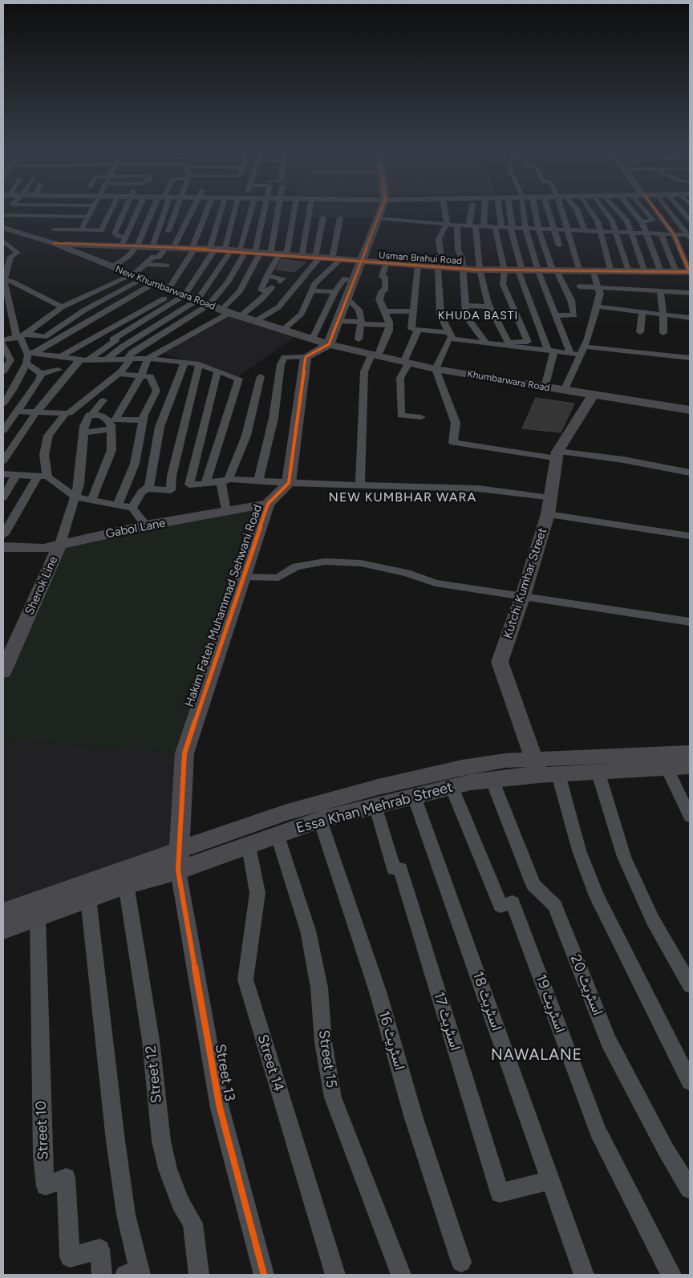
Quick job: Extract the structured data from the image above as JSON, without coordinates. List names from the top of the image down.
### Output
{
  "streets": {
    "street": [
      "Usman Brahui Road",
      "New Khumbarwara Road",
      "Khumbarwara Road",
      "Gabol Lane",
      "Kutchi Kumhar Street",
      "Sherok Line",
      "Hakim Fateh Muhammad Sehwani Road",
      "Essa Khan Mehrab Street",
      "اسٹریٹ 20",
      "اسٹریٹ 18",
      "اسٹریٹ 19",
      "اسٹریٹ 17",
      "اسٹریٹ 16",
      "Street 15",
      "Street 14",
      "Street 13",
      "Street 12",
      "Street 10"
    ]
  },
  "crossings": [
    ["Usman Brahui Road", "New Khumbarwara Road"],
    ["New Khumbarwara Road", "Khumbarwara Road"],
    ["Khumbarwara Road", "Kutchi Kumhar Street"],
    ["Gabol Lane", "Sherok Line"],
    ["Gabol Lane", "Hakim Fateh Muhammad Sehwani Road"],
    ["Kutchi Kumhar Street", "Essa Khan Mehrab Street"],
    ["Hakim Fateh Muhammad Sehwani Road", "Essa Khan Mehrab Street"],
    ["Hakim Fateh Muhammad Sehwani Road", "Street 13"],
    ["Essa Khan Mehrab Street", "اسٹریٹ 20"],
    ["Essa Khan Mehrab Street", "اسٹریٹ 18"],
    ["Essa Khan Mehrab Street", "اسٹریٹ 19"],
    ["Essa Khan Mehrab Street", "اسٹریٹ 17"],
    ["Essa Khan Mehrab Street", "اسٹریٹ 16"],
    ["Essa Khan Mehrab Street", "Street 15"],
    ["Essa Khan Mehrab Street", "Street 14"],
    ["Essa Khan Mehrab Street", "Street 13"],
    ["Essa Khan Mehrab Street", "Street 12"],
    ["Essa Khan Mehrab Street", "Street 10"],
    ["اسٹریٹ 18", "اسٹریٹ 17"]
  ],
  "districts": ["KHUDA BASTI", "NEW KUMBHAR WARA", "NAWALANE"]
}
